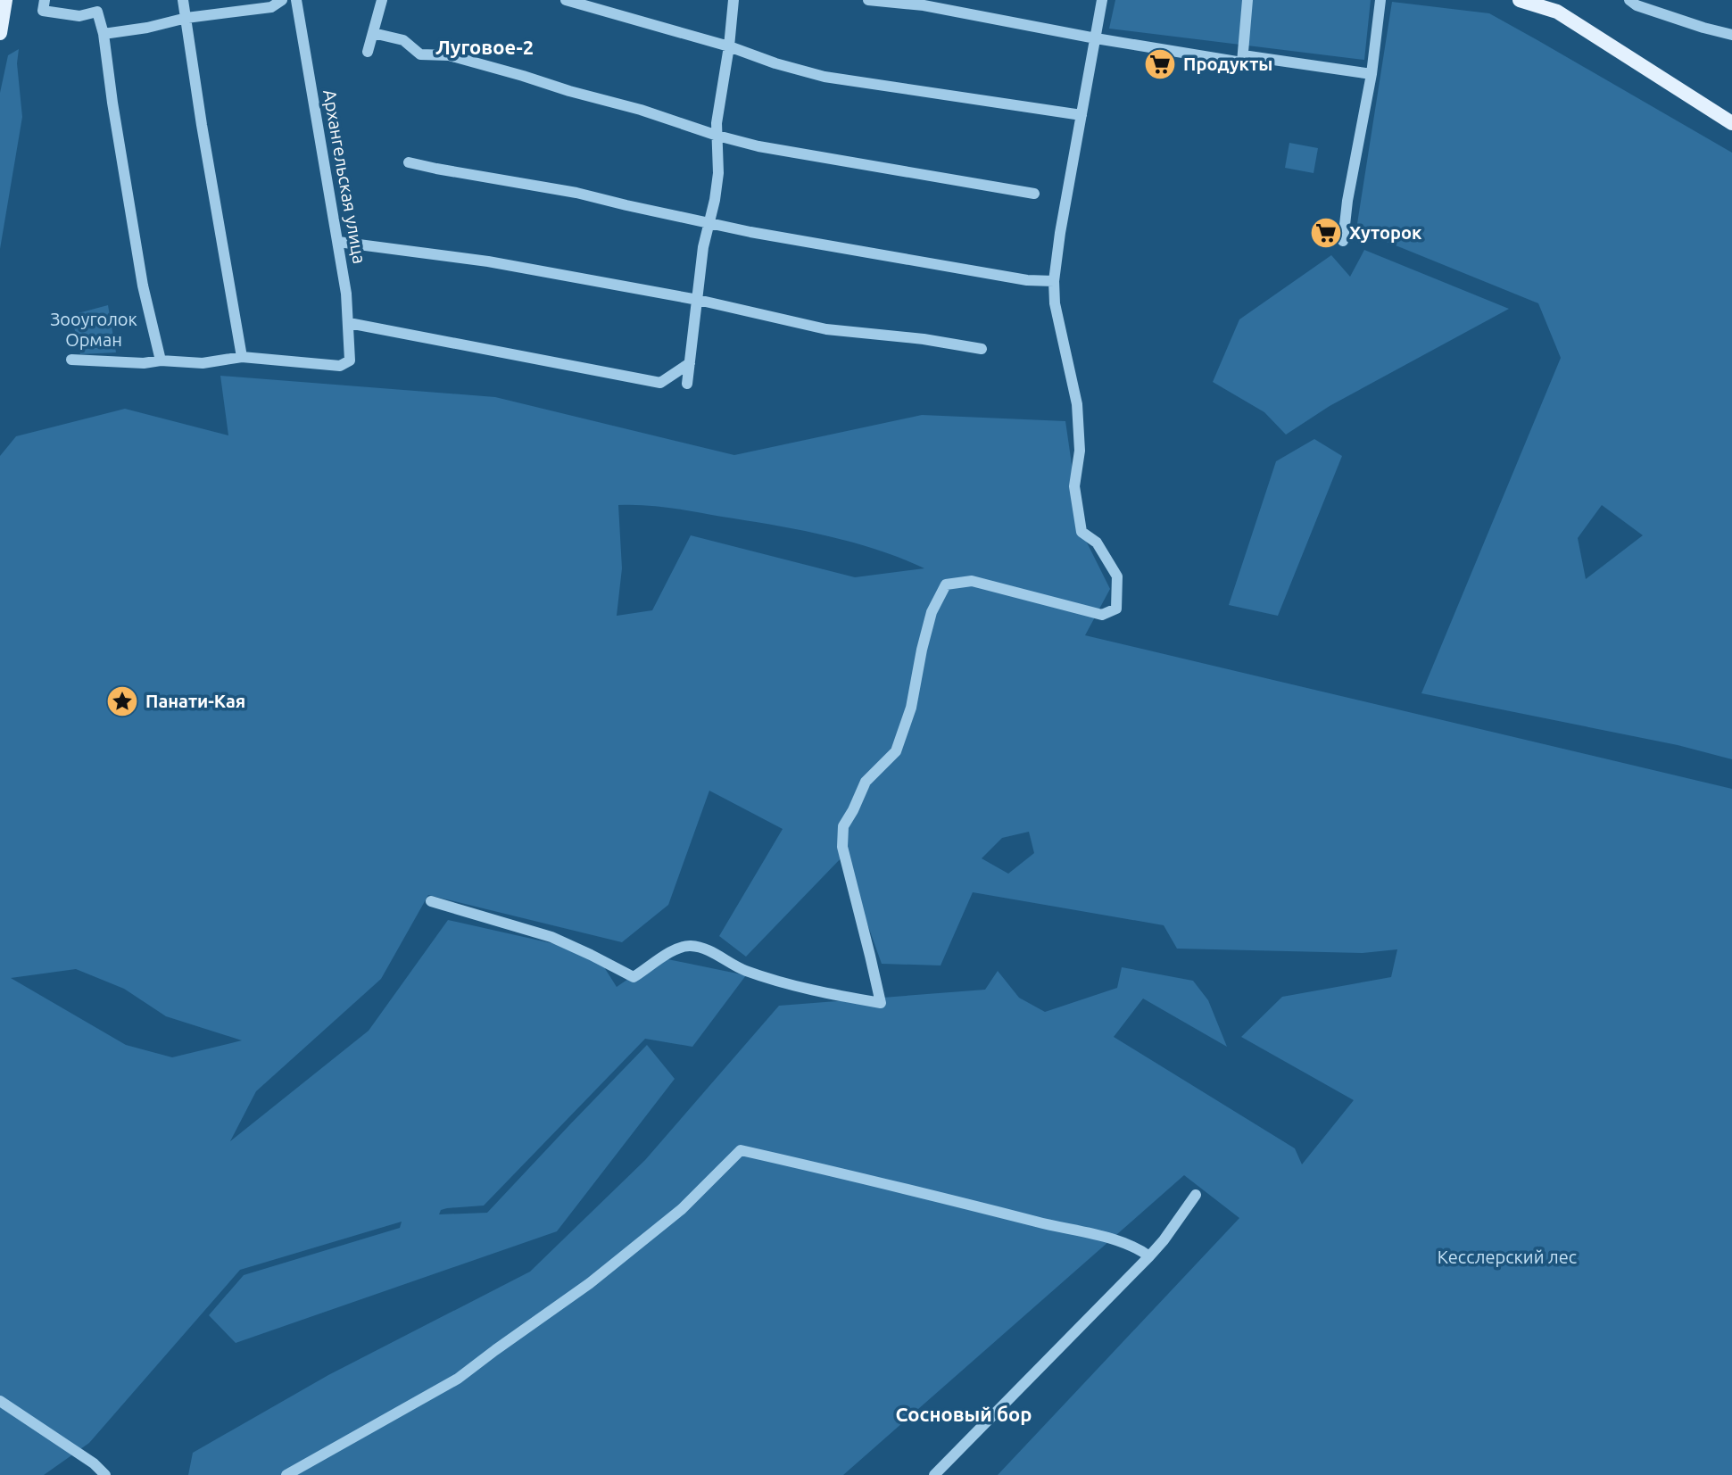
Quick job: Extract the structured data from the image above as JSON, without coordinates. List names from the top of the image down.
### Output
{
  "streets": {
    "street": ["Архангельская улица"]
  },
  "districts": ["Луговое-2", "Сосновый бор"],
  "parks": ["Зооуголок Орман", "Кесслерский лес"],
  "places": {
    "supermarket": ["Продукты", "Хуторок"],
    "place": ["Панати-Кая"]
  }
}
